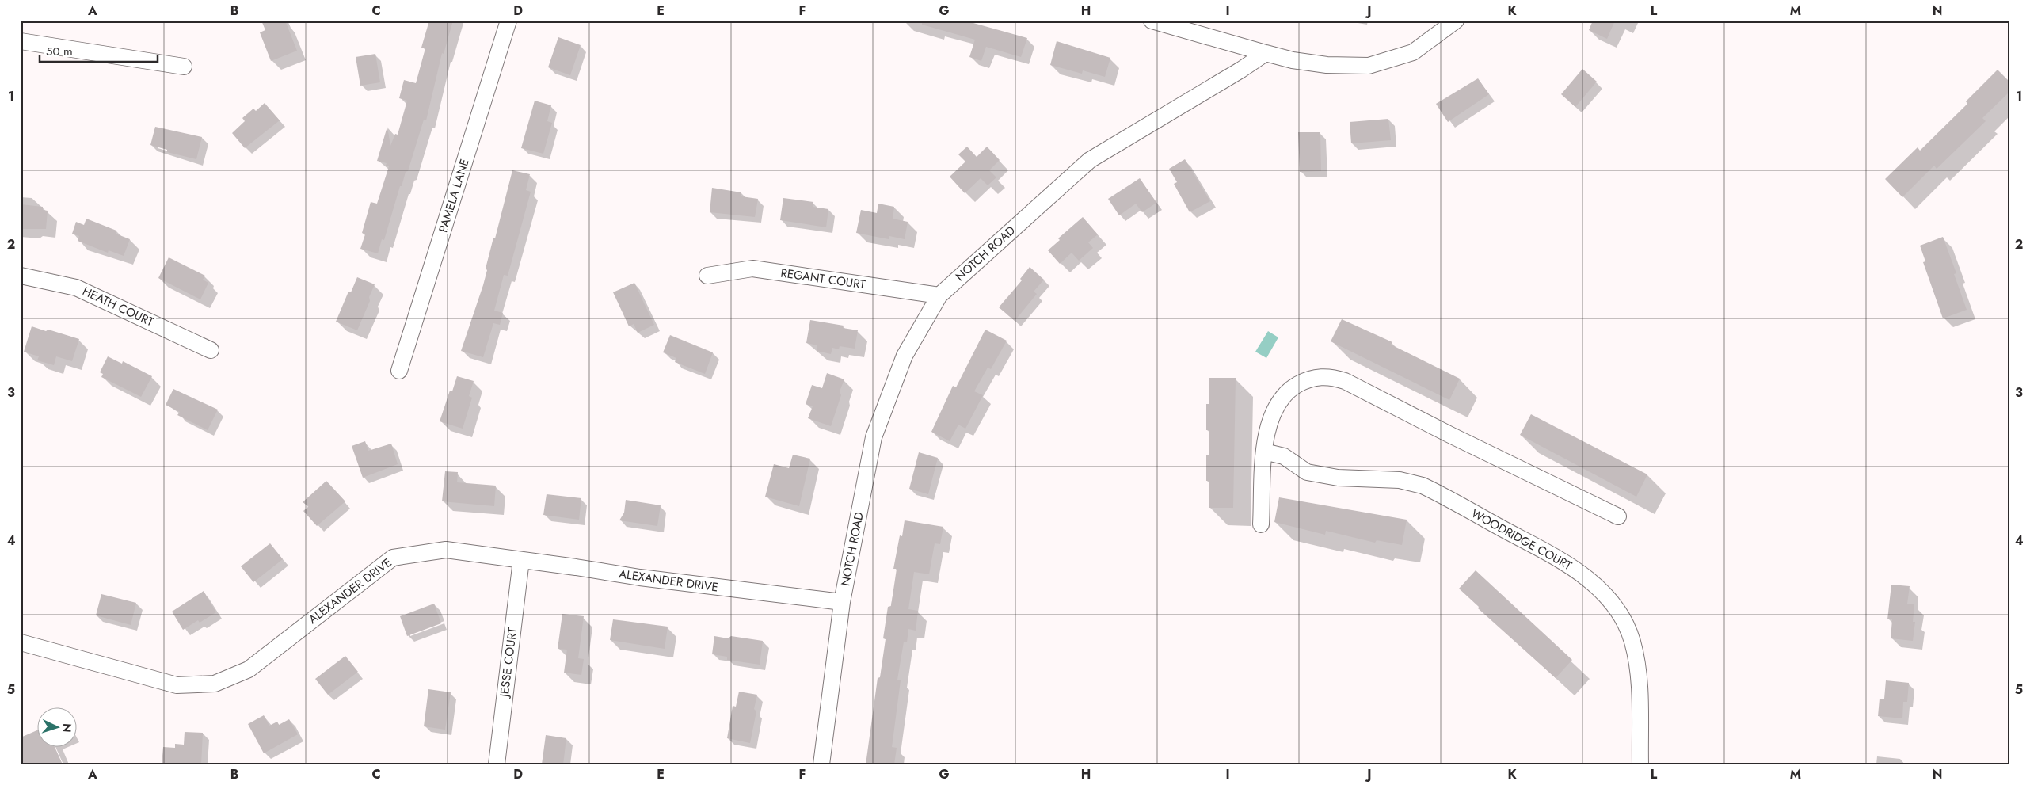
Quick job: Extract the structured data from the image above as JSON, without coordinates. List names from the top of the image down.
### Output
{
  "streets": {
    "street": [
      "PAMELA LANE",
      "NOTCH ROAD",
      "REGANT COURT",
      "HEATH COURT",
      "WOODRIDGE COURT",
      "ALEXANDER DRIVE",
      "JESSE COURT"
    ]
  },
  "crossings": [
    ["NOTCH ROAD", "REGANT COURT"],
    ["NOTCH ROAD", "ALEXANDER DRIVE"],
    ["ALEXANDER DRIVE", "JESSE COURT"]
  ],
  "scale_bar": "50 m",
  "north": "right",
  "grid": {
    "columns": [
      "A",
      "B",
      "C",
      "D",
      "E",
      "F",
      "G",
      "H",
      "I",
      "J",
      "K",
      "L",
      "M",
      "N"
    ],
    "rows": [
      "1",
      "2",
      "3",
      "4",
      "5"
    ]
  }
}
